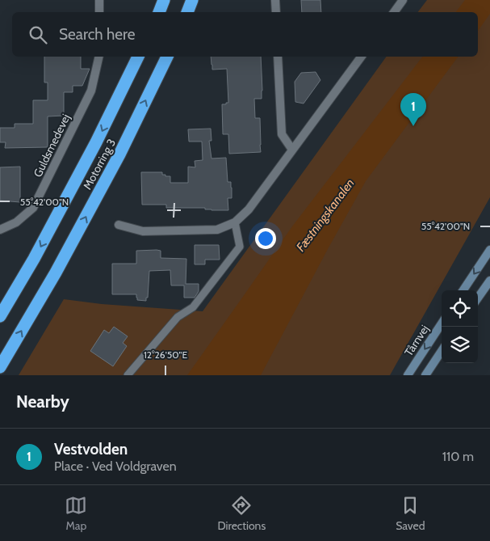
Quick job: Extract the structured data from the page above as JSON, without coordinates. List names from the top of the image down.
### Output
{
  "streets": {
    "highway": ["Motorring 3"],
    "street": ["Guldsmedevej", "Tårnvej"]
  },
  "water": ["Fæstningskanalen"],
  "page": {
    "search": "Search here",
    "pins": "1",
    "heading": "Nearby",
    "list": [
      {
        "mark": "1",
        "name": "Vestvolden",
        "note": "Place · Ved Voldgraven",
        "value": "110 m"
      }
    ],
    "nav": ["Map", "Directions", "Saved"]
  },
  "coordinates": ["55°42'00\"N", "12°26'50\"E"]
}
